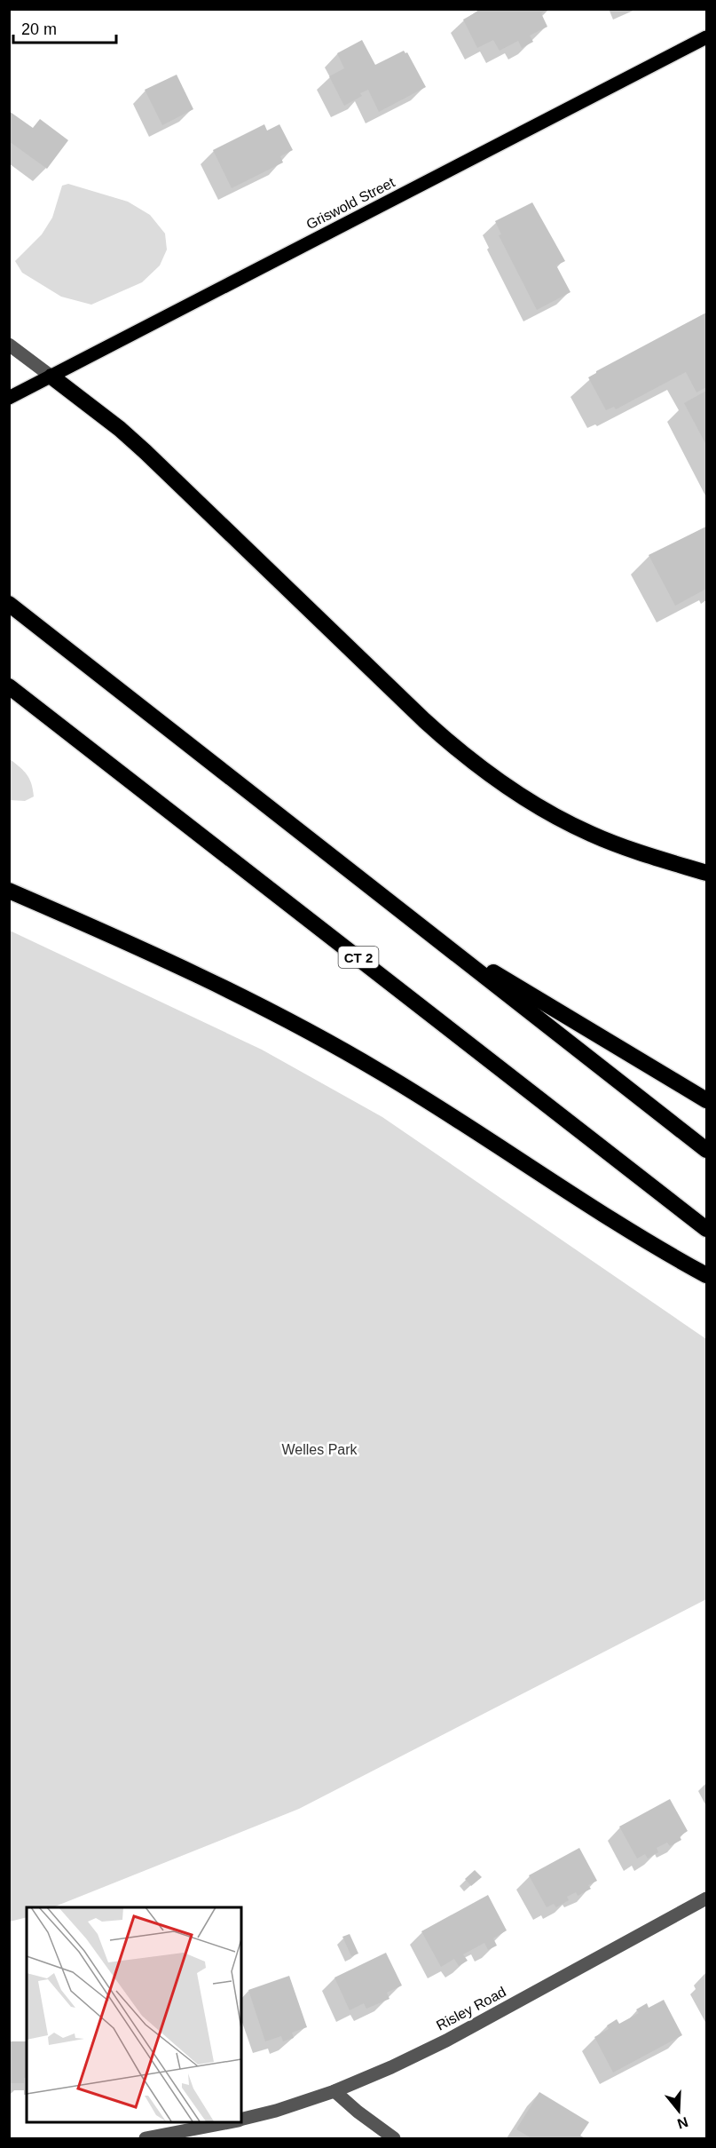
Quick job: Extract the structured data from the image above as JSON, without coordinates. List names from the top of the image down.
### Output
{
  "streets": {
    "highway": ["CT 2"],
    "main road": ["Griswold Street"],
    "street": ["Risley Road"]
  },
  "parks": ["Welles Park"],
  "scale_bar": "20 m",
  "north": "bottom"
}
